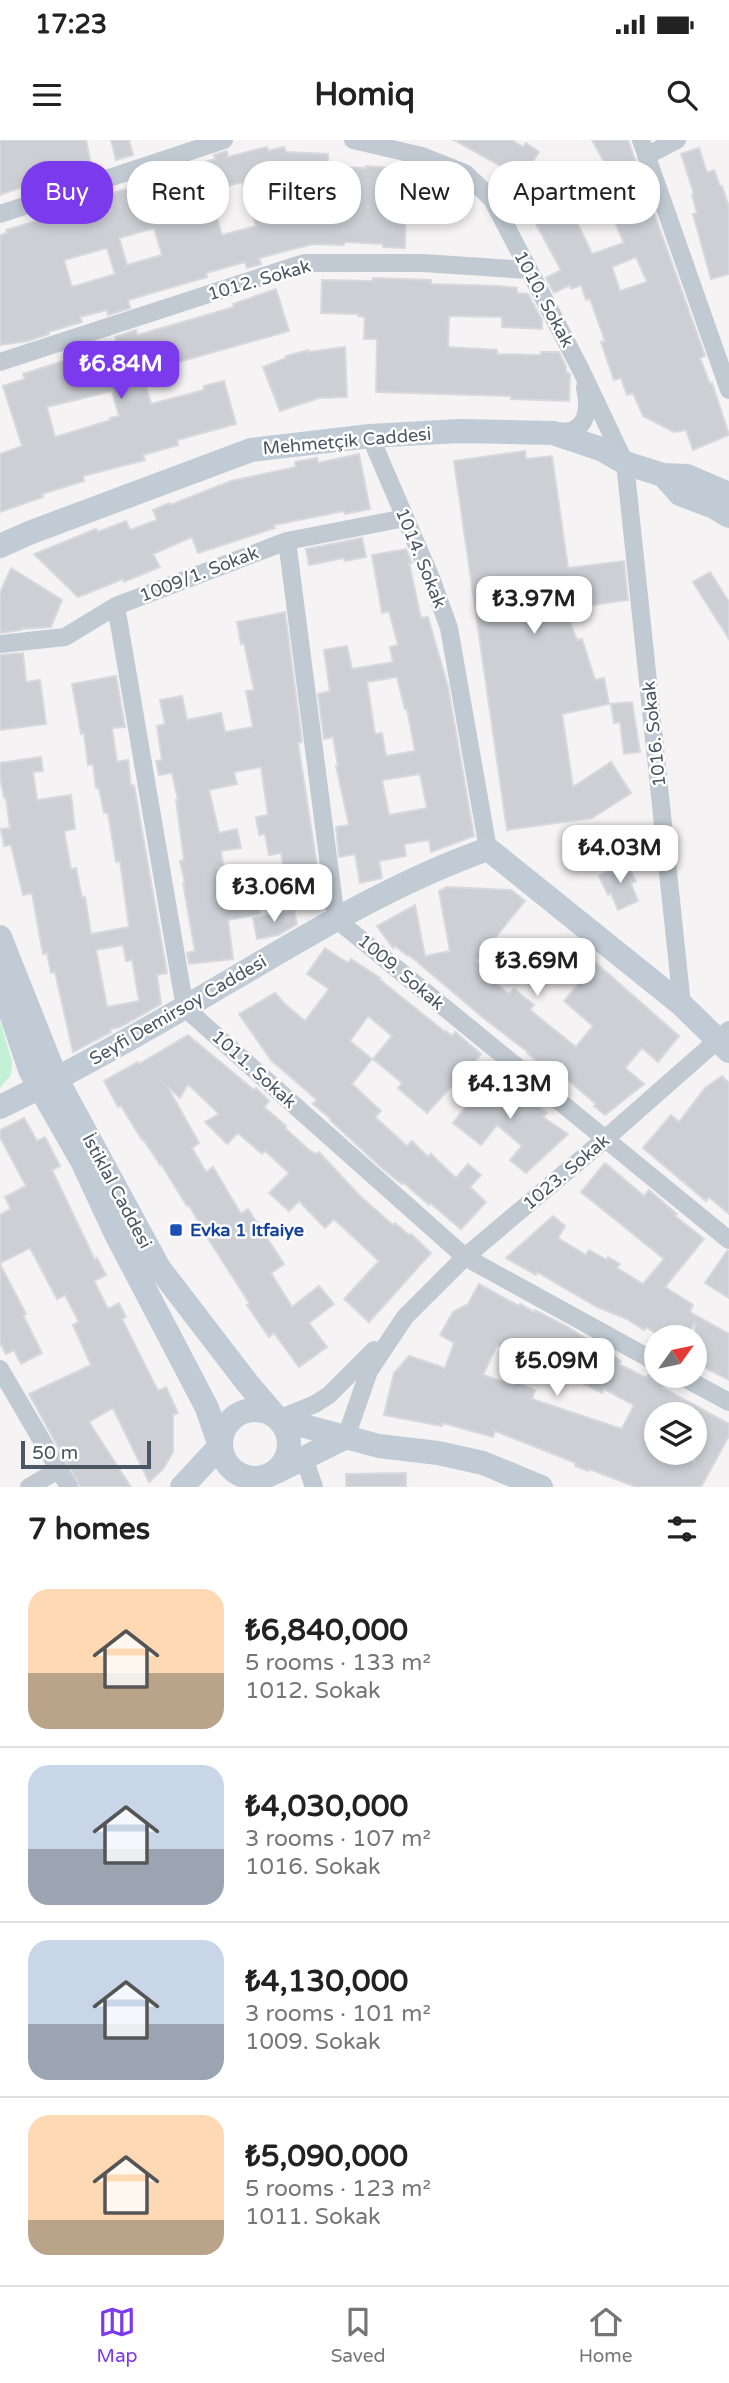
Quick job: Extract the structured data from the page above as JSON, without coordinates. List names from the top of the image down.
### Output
{
  "streets": {
    "main road": ["Mehmetçik Caddesi", "Seyfi Demirsoy Caddesi", "İstiklal Caddesi"],
    "street": [
      "1012. Sokak",
      "1010. Sokak",
      "1014. Sokak",
      "1009/1. Sokak",
      "1016. Sokak",
      "1009. Sokak",
      "1011. Sokak",
      "1023. Sokak"
    ]
  },
  "crossings": [
    ["1012. Sokak", "1010. Sokak"],
    ["1010. Sokak", "Mehmetçik Caddesi"],
    ["1010. Sokak", "1016. Sokak"],
    ["Mehmetçik Caddesi", "1014. Sokak"],
    ["Mehmetçik Caddesi", "1016. Sokak"],
    ["1014. Sokak", "1009/1. Sokak"],
    ["1014. Sokak", "Seyfi Demirsoy Caddesi"],
    ["1009. Sokak", "Seyfi Demirsoy Caddesi"],
    ["1009. Sokak", "1023. Sokak"],
    ["Seyfi Demirsoy Caddesi", "1011. Sokak"],
    ["Seyfi Demirsoy Caddesi", "İstiklal Caddesi"],
    ["1011. Sokak", "1023. Sokak"],
    ["1023. Sokak", "İstiklal Caddesi"]
  ],
  "places": {
    "transit": ["Evka 1 Itfaiye"]
  },
  "scale_bar": "50 m",
  "north": "top right",
  "page": {
    "status": "17:23",
    "header": "Homiq",
    "chip": [
      "Buy",
      "Rent",
      "Filters",
      "New",
      "Apartment"
    ],
    "price": [
      "₺6.84M",
      "₺3.97M",
      "₺4.03M",
      "₺3.06M",
      "₺3.69M",
      "₺4.13M",
      "₺5.09M"
    ],
    "scale": "50 m",
    "heading": "7 homes",
    "list": [
      {
        "name": "₺6,840,000",
        "note": "5 rooms · 133 m² · 1012. Sokak"
      },
      {
        "name": "₺4,030,000",
        "note": "3 rooms · 107 m² · 1016. Sokak"
      },
      {
        "name": "₺4,130,000",
        "note": "3 rooms · 101 m² · 1009. Sokak"
      },
      {
        "name": "₺5,090,000",
        "note": "5 rooms · 123 m² · 1011. Sokak"
      }
    ],
    "tabs": ["Map", "Saved", "Home"]
  }
}
